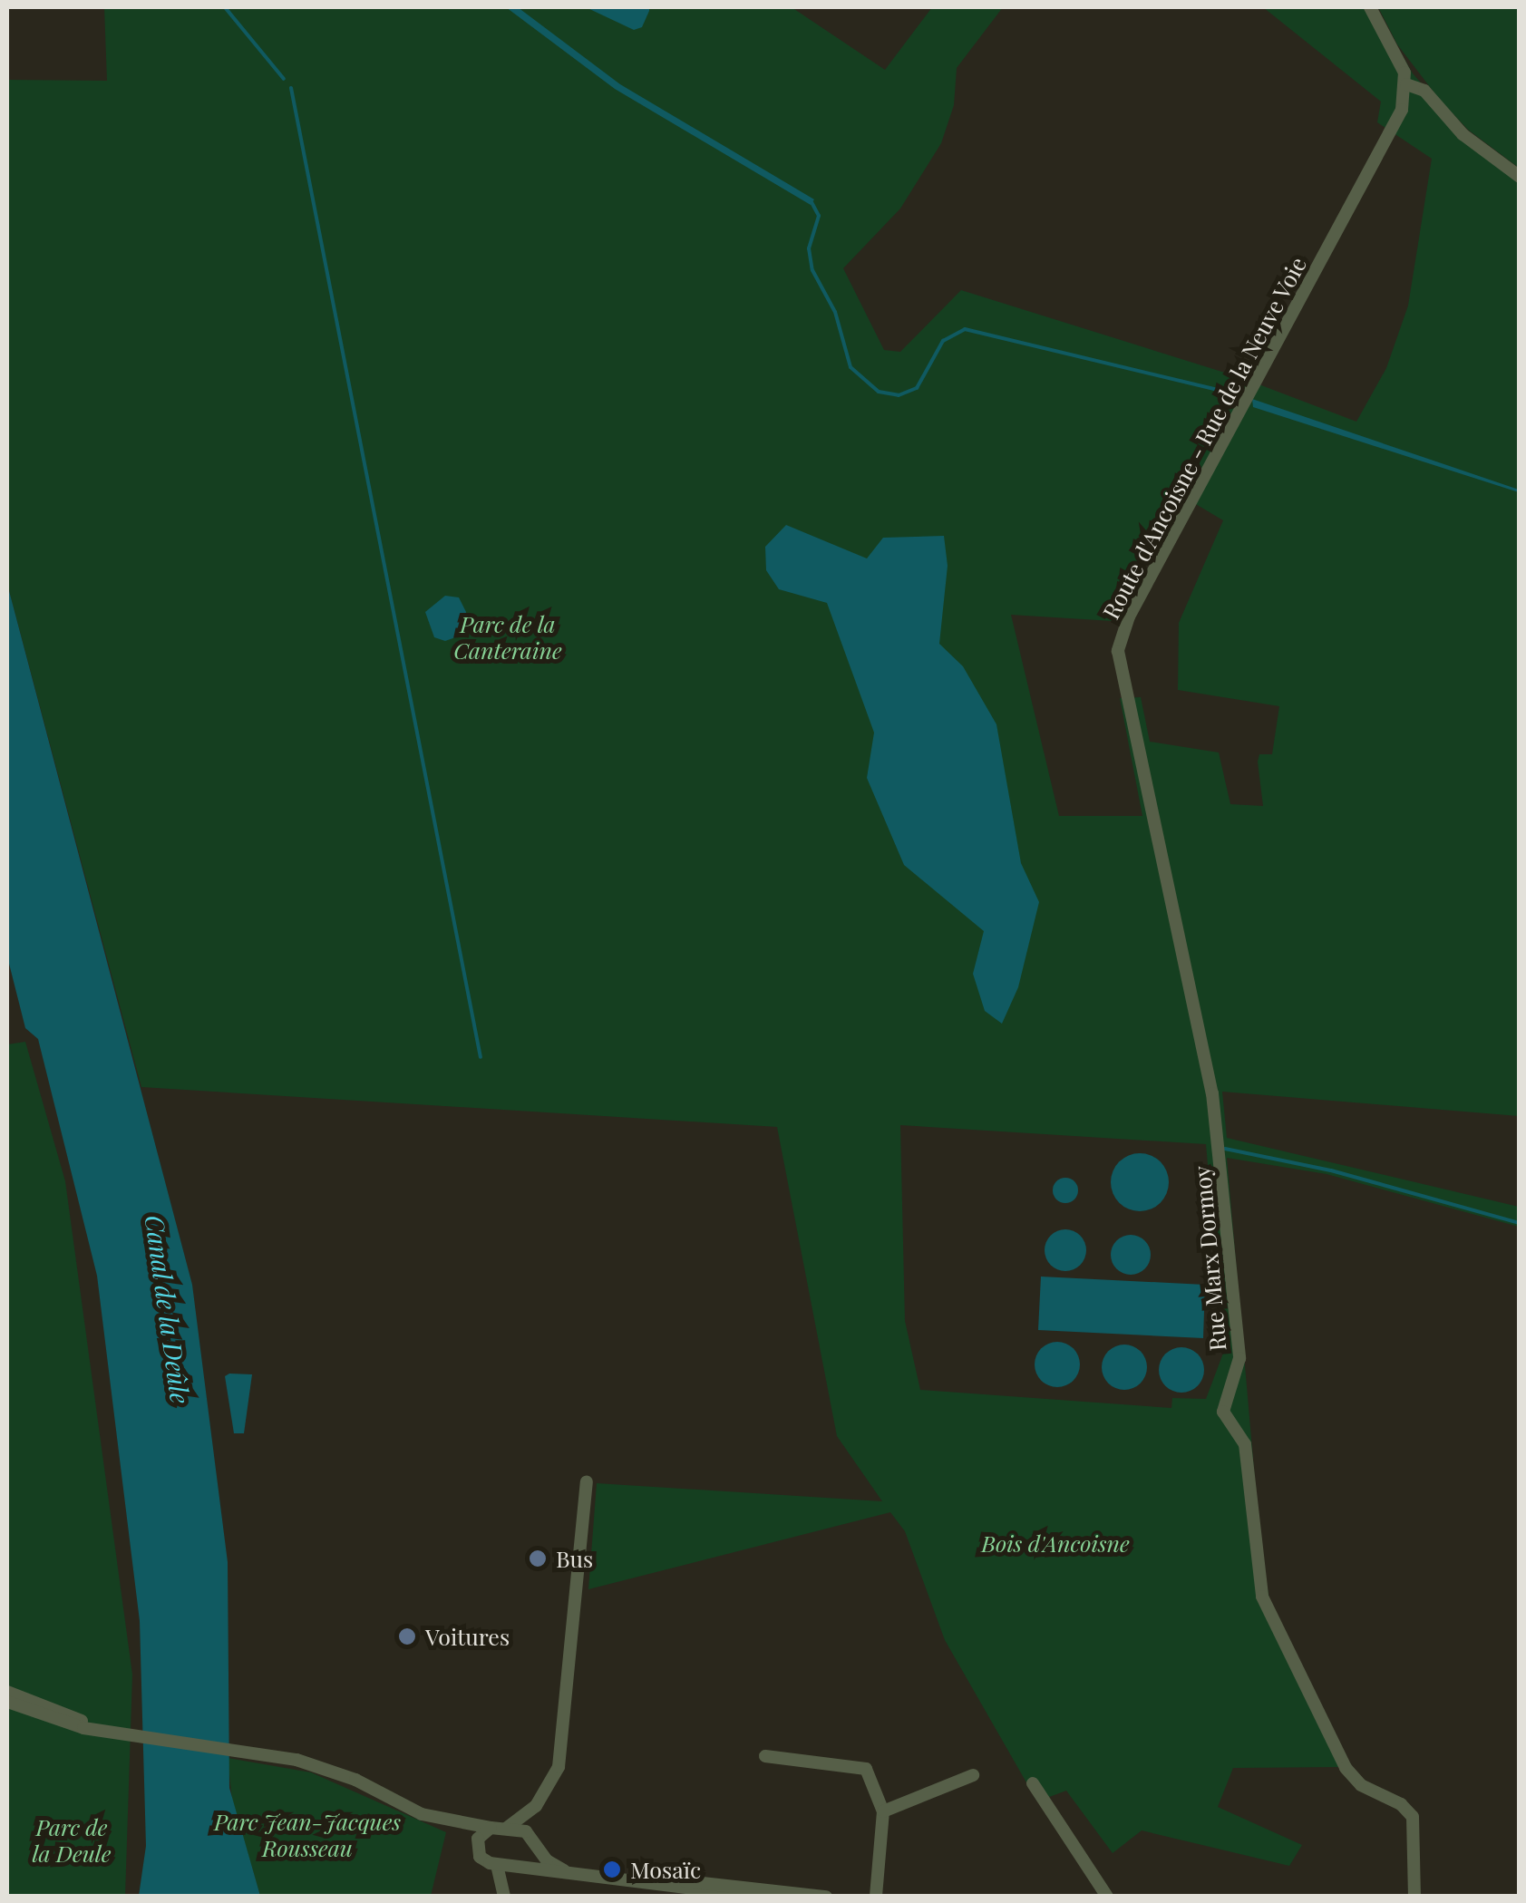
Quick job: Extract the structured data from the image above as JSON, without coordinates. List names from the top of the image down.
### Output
{
  "streets": {
    "street": ["Route d'Ancoisne - Rue de la Neuve Voie", "Rue Marx Dormoy"]
  },
  "crossings": [
    ["Route d'Ancoisne - Rue de la Neuve Voie", "Rue Marx Dormoy"]
  ],
  "water": ["Canal de la Deûle"],
  "parks": [
    "Parc de la Canteraine",
    "Bois d'Ancoisne",
    "Parc Jean-Jacques Rousseau",
    "Parc de la Deule"
  ],
  "places": ["Bus", "Voitures", "Mosaïc"]
}
